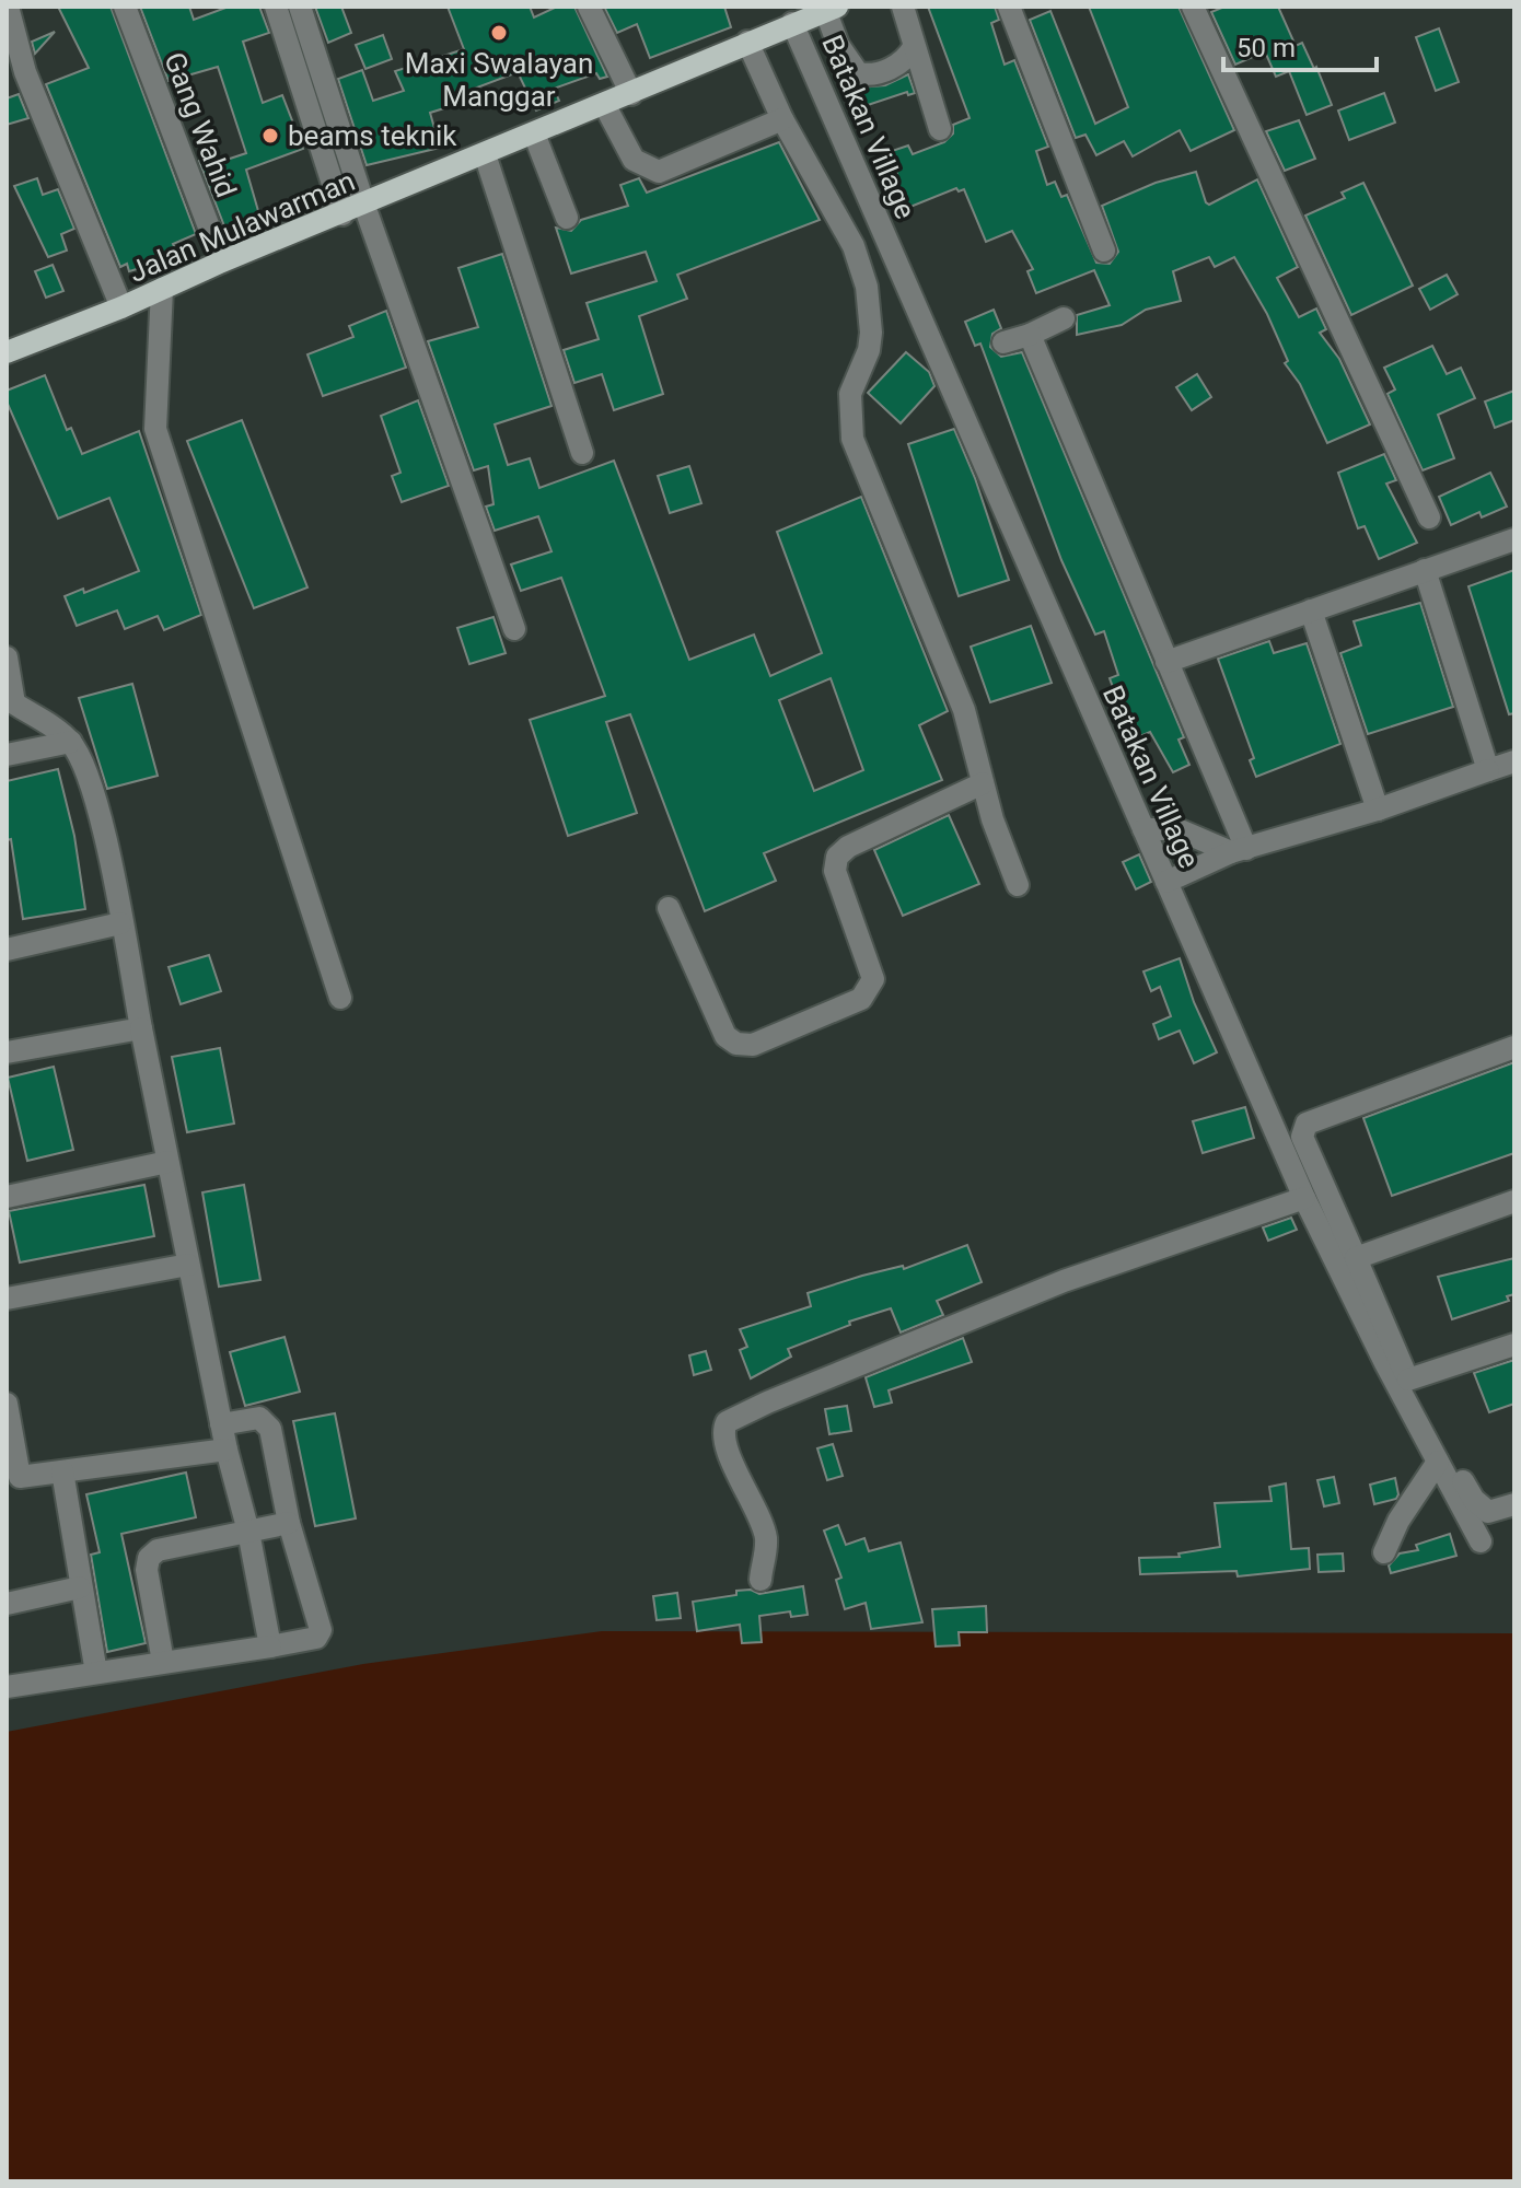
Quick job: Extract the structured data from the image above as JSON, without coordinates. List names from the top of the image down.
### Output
{
  "streets": {
    "main road": ["Jalan Mulawarman"],
    "street": ["Gang Wahid", "Batakan Village"]
  },
  "crossings": [
    ["Gang Wahid", "Jalan Mulawarman"],
    ["Batakan Village", "Jalan Mulawarman"]
  ],
  "places": ["Maxi Swalayan Manggar", "beams teknik"],
  "scale_bar": "50 m"
}
